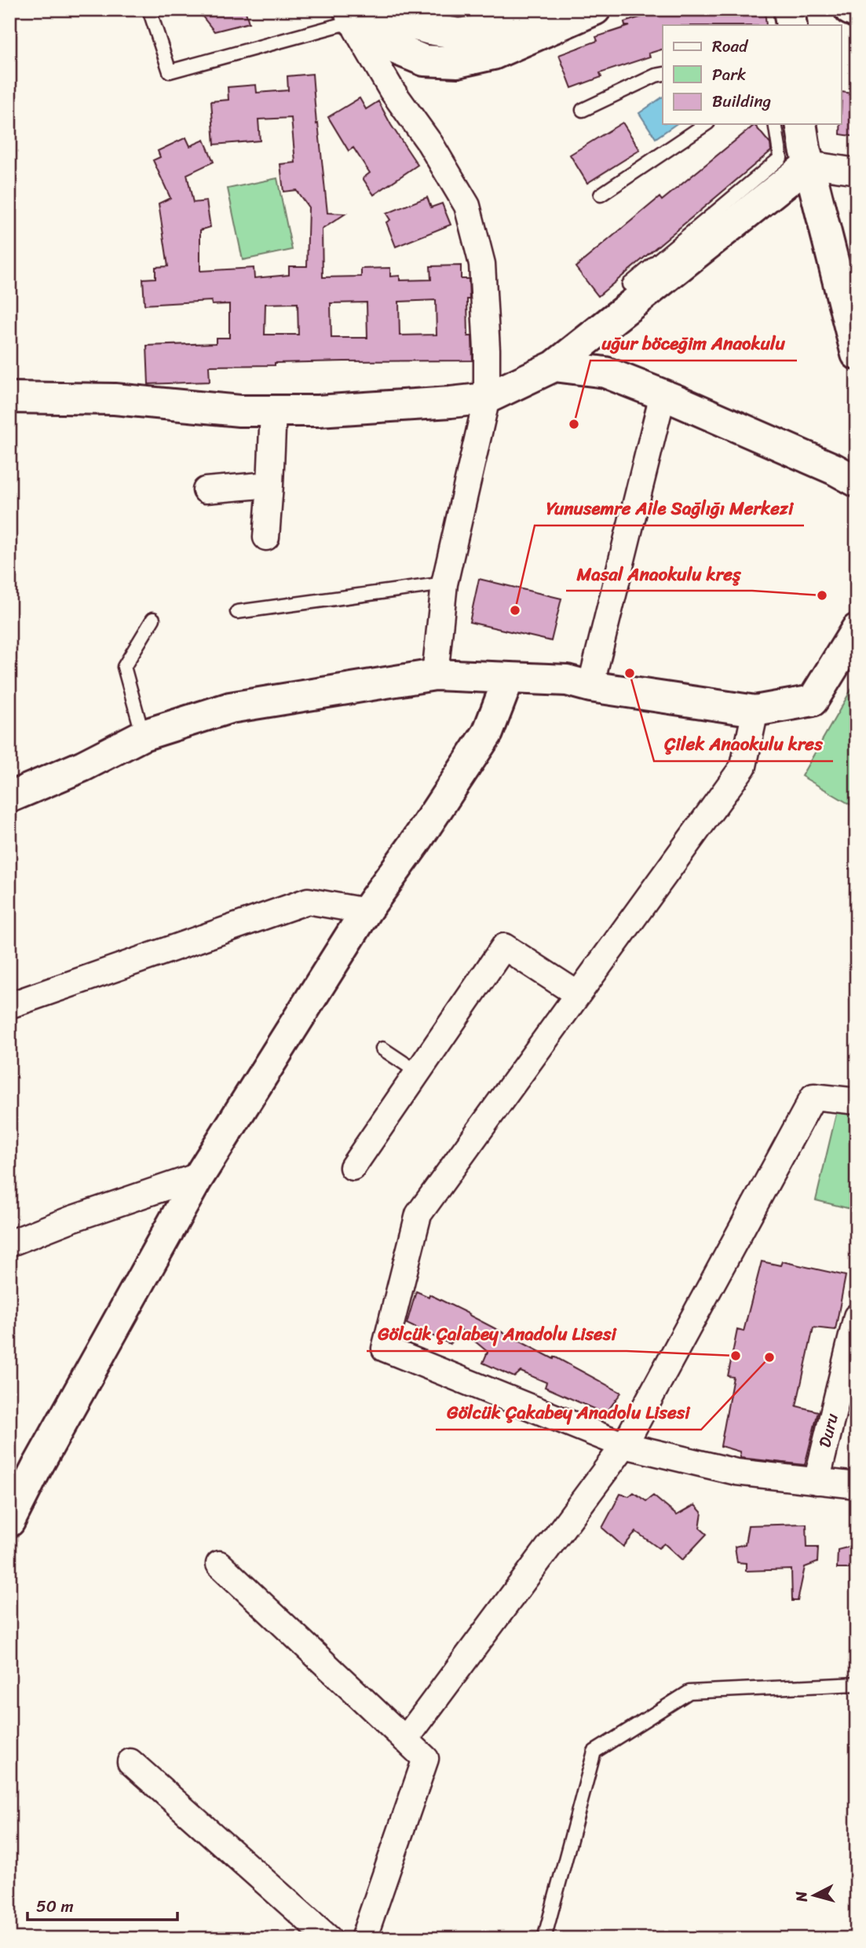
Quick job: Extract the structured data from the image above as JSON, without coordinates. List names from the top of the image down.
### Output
{
  "streets": {
    "street": ["Duru"]
  },
  "places": [
    "uğur böceğim Anaokulu",
    "Masal Anaokulu kreş",
    "Yunusemre Aile Sağlığı Merkezi",
    "Çilek Anaokulu kres",
    "Gölcük Çalabey Anadolu Lisesi",
    "Gölcük Çakabey Anadolu Lisesi"
  ],
  "legend": ["Road", "Park", "Building"],
  "scale_bar": "50 m",
  "north": "left"
}
